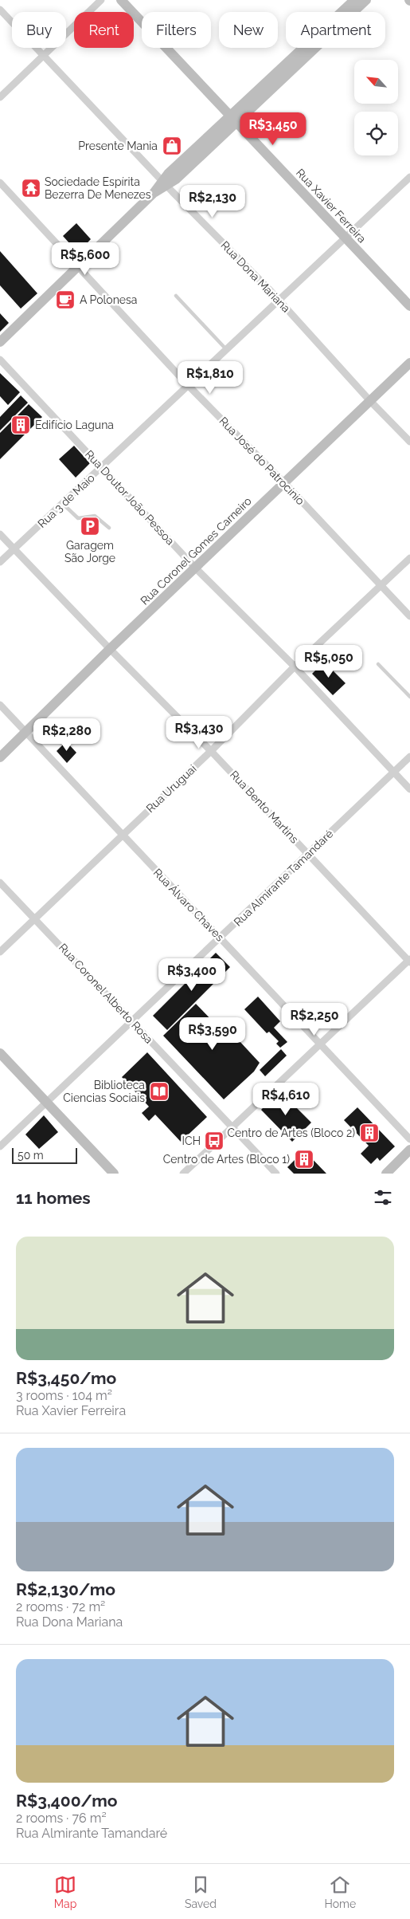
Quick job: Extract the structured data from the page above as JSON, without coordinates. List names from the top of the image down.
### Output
{
  "streets": {
    "street": [
      "Rua Xavier Ferreira",
      "Rua Dona Mariana",
      "Rua José do Patrocínio",
      "Rua Doutor João Pessoa",
      "Rua 3 de Maio",
      "Rua Coronel Gomes Carneiro",
      "Rua Uruguai",
      "Rua Bento Martins",
      "Rua Almirante Tamandaré",
      "Rua Álvaro Chaves",
      "Rua Coronel Alberto Rosa"
    ]
  },
  "crossings": [
    ["Rua Xavier Ferreira", "Rua 3 de Maio"],
    ["Rua Dona Mariana", "Rua 3 de Maio"],
    ["Rua Dona Mariana", "Rua Coronel Gomes Carneiro"],
    ["Rua José do Patrocínio", "Rua 3 de Maio"],
    ["Rua José do Patrocínio", "Rua Coronel Gomes Carneiro"],
    ["Rua José do Patrocínio", "Rua Uruguai"],
    ["Rua Doutor João Pessoa", "Rua 3 de Maio"],
    ["Rua Doutor João Pessoa", "Rua Coronel Gomes Carneiro"],
    ["Rua Doutor João Pessoa", "Rua Uruguai"],
    ["Rua Doutor João Pessoa", "Rua Almirante Tamandaré"],
    ["Rua 3 de Maio", "Rua Bento Martins"],
    ["Rua Coronel Gomes Carneiro", "Rua Bento Martins"],
    ["Rua Coronel Gomes Carneiro", "Rua Álvaro Chaves"],
    ["Rua Uruguai", "Rua Bento Martins"],
    ["Rua Uruguai", "Rua Álvaro Chaves"],
    ["Rua Uruguai", "Rua Coronel Alberto Rosa"],
    ["Rua Bento Martins", "Rua Almirante Tamandaré"],
    ["Rua Almirante Tamandaré", "Rua Álvaro Chaves"],
    ["Rua Almirante Tamandaré", "Rua Coronel Alberto Rosa"]
  ],
  "places": {
    "shop": ["Presente Mania"],
    "temple": ["Sociedade Espírita Bezerra De Menezes"],
    "cafe": ["A Polonesa"],
    "building": ["Edifício Laguna", "Centro de Artes (Bloco 2)", "Centro de Artes (Bloco 1)"],
    "parking": ["Garagem São Jorge"],
    "library": ["Biblioteca Ciencias Sociais"],
    "bus stop": ["ICH"]
  },
  "scale_bar": "50 m",
  "north": "top left",
  "page": {
    "chip": [
      "Buy",
      "Rent",
      "Filters",
      "New",
      "Apartment"
    ],
    "price": [
      "R$3,450",
      "R$2,130",
      "R$5,600",
      "R$1,810",
      "R$5,050",
      "R$3,430",
      "R$2,280",
      "R$3,400",
      "R$2,250",
      "R$3,590",
      "R$4,610"
    ],
    "scale": "50 m",
    "heading": "11 homes",
    "list": [
      {
        "name": "R$3,450/mo",
        "note": "3 rooms · 104 m² · Rua Xavier Ferreira"
      },
      {
        "name": "R$2,130/mo",
        "note": "2 rooms · 72 m² · Rua Dona Mariana"
      },
      {
        "name": "R$3,400/mo",
        "note": "2 rooms · 76 m² · Rua Almirante Tamandaré"
      }
    ],
    "tabs": ["Map", "Saved", "Home"]
  }
}
